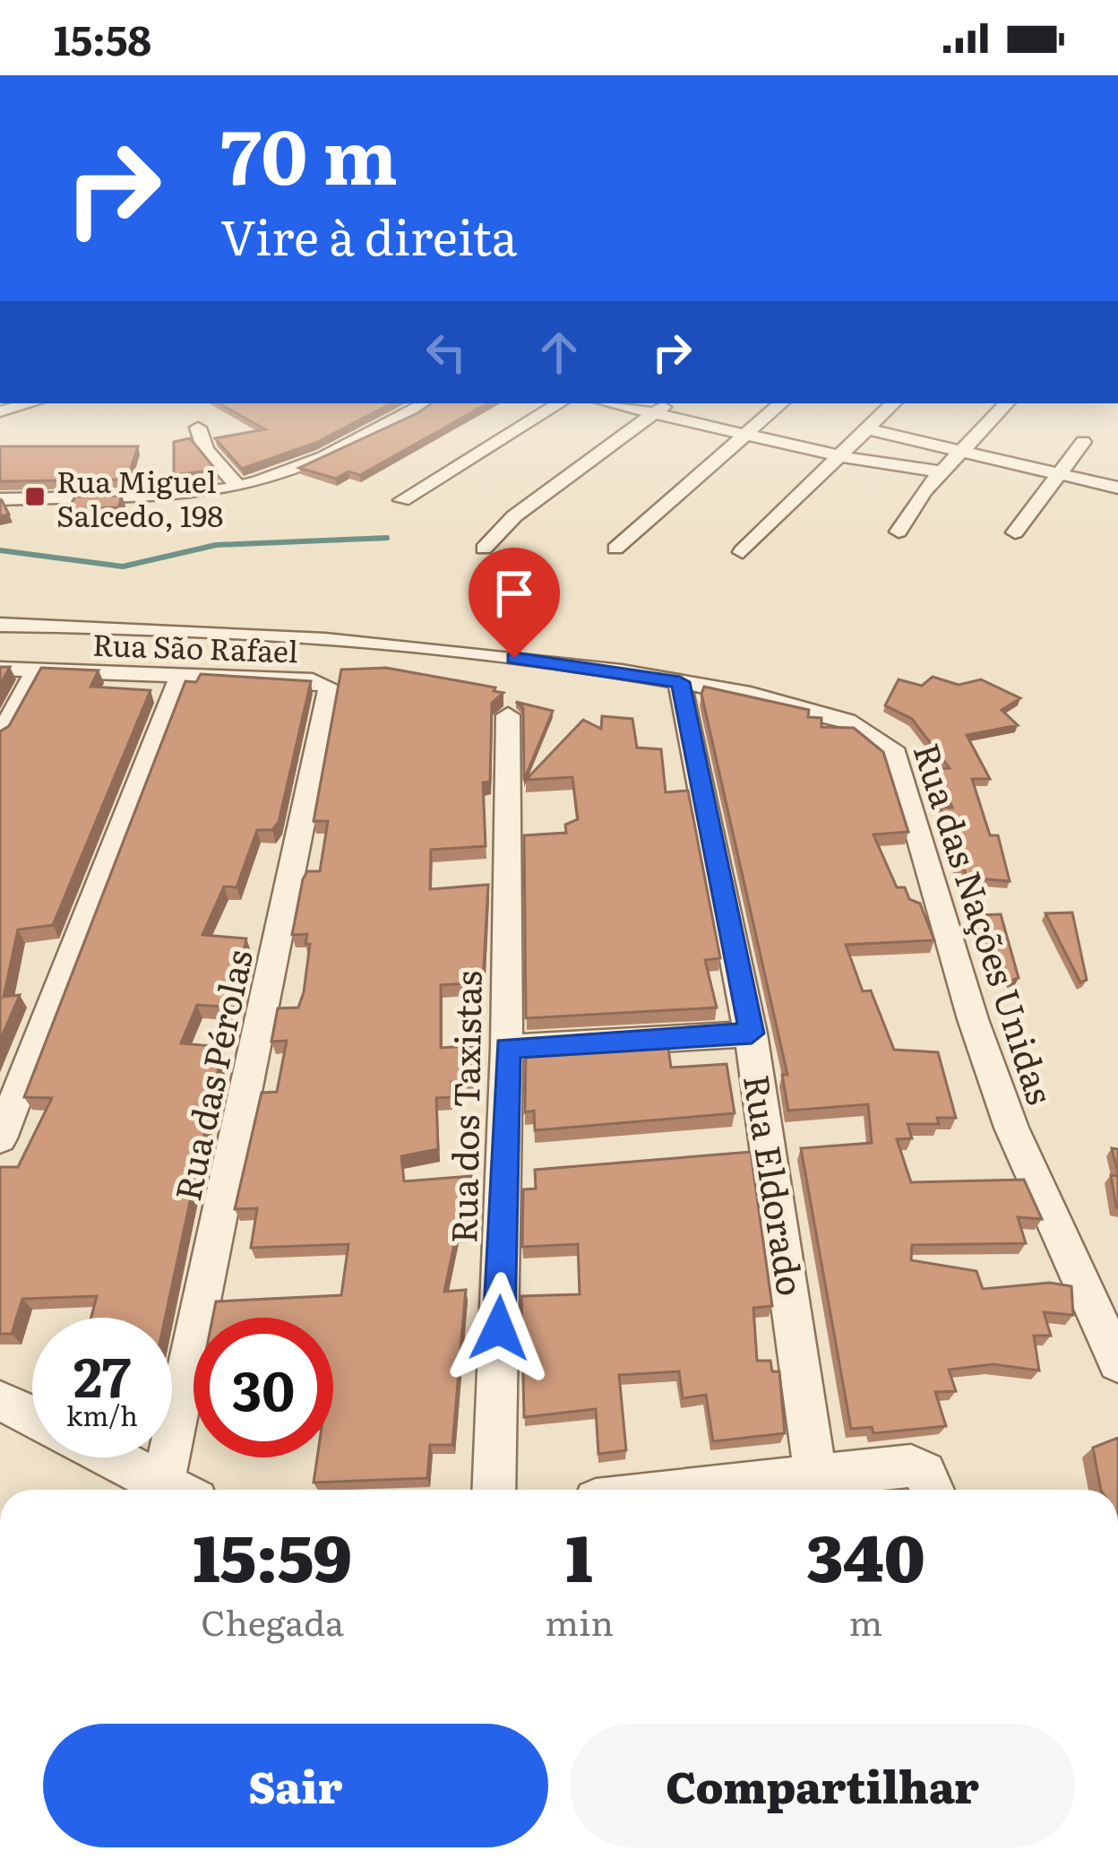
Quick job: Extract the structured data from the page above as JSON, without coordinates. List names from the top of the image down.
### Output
{
  "streets": {
    "street": [
      "Rua São Rafael",
      "Rua das Nações Unidas",
      "Rua das Pérolas",
      "Rua dos Taxistas",
      "Rua Eldorado"
    ]
  },
  "crossings": [
    ["Rua São Rafael", "Rua das Pérolas"],
    ["Rua das Nações Unidas", "Rua Eldorado"]
  ],
  "places": {
    "transit": ["Rua Miguel Salcedo, 198"]
  },
  "page": {
    "status": "15:58",
    "turn": ["70 m", "Vire à direita"],
    "speed": "27 km/h",
    "limit": "30",
    "eta": [
      "15:59",
      "Chegada",
      "1",
      "min",
      "340",
      "m"
    ],
    "buttons": ["Sair", "Compartilhar"]
  }
}
